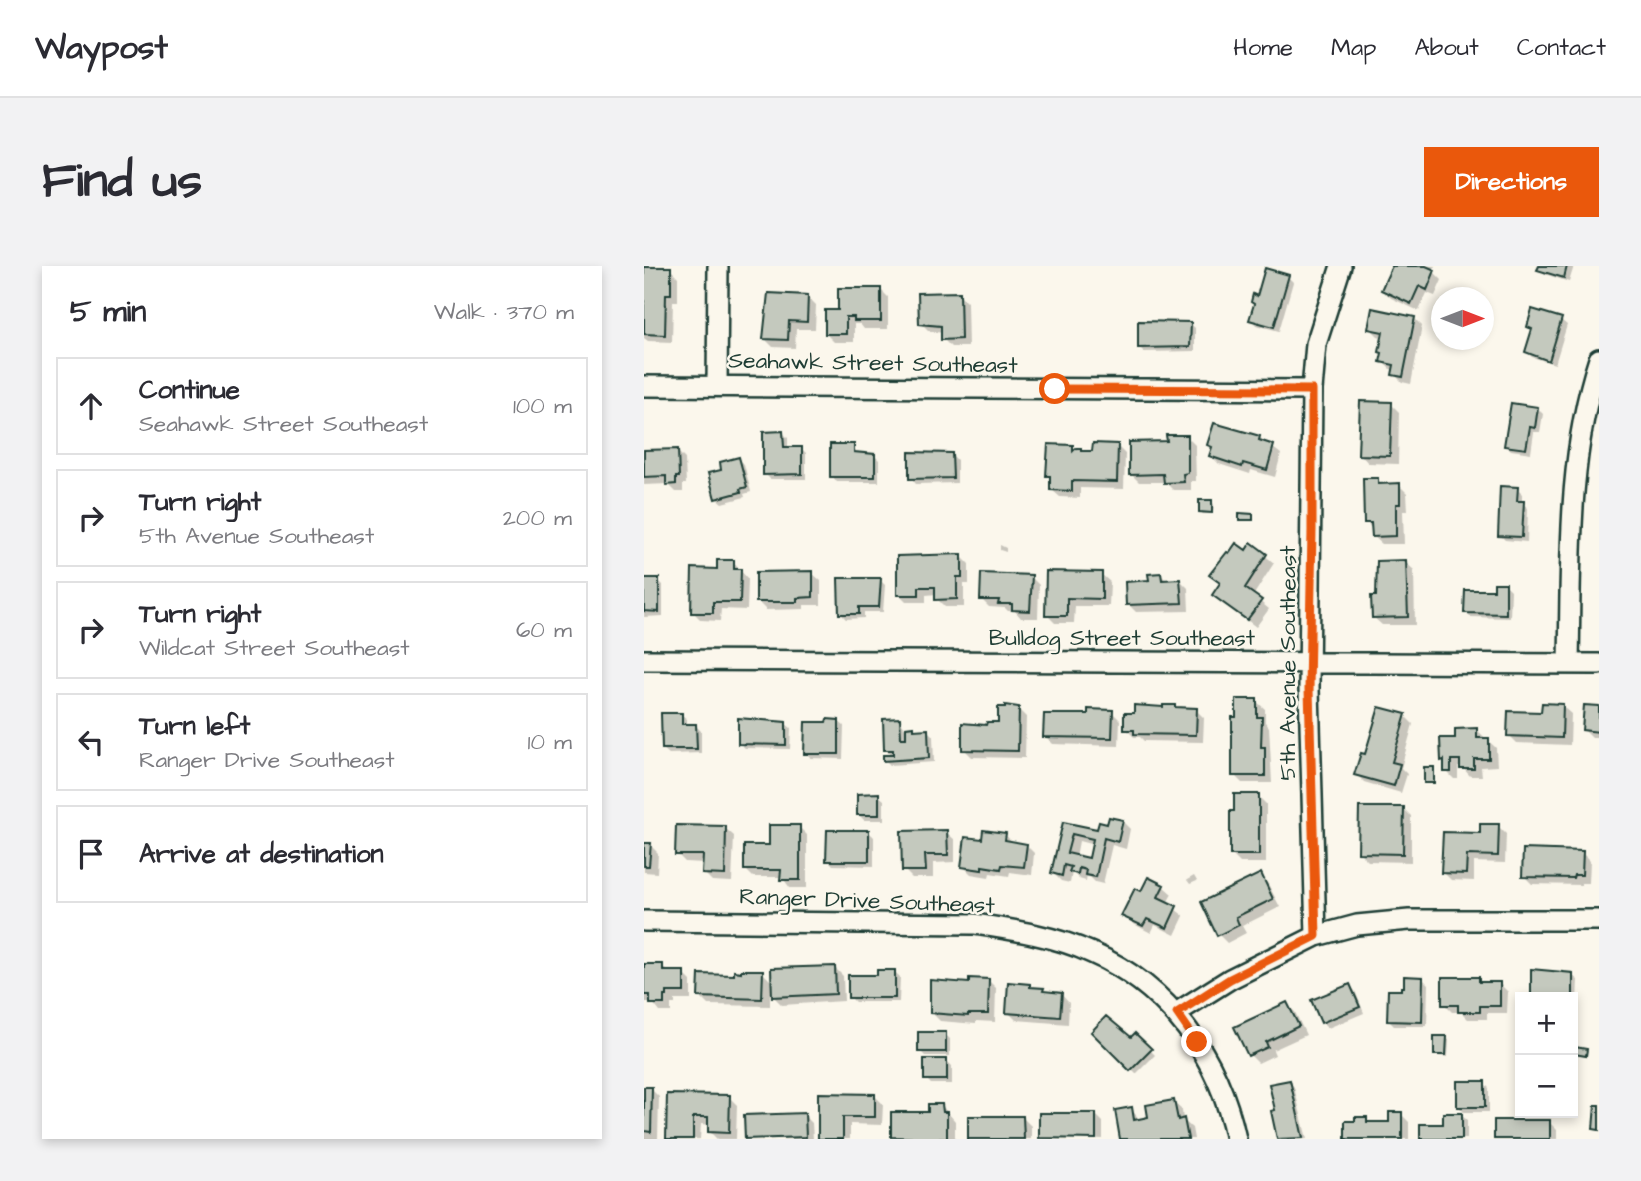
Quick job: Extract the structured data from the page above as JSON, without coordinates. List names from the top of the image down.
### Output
{
  "streets": {
    "street": [
      "Seahawk Street Southeast",
      "Bulldog Street Southeast",
      "5th Avenue Southeast",
      "Ranger Drive Southeast"
    ]
  },
  "crossings": [
    ["Seahawk Street Southeast", "5th Avenue Southeast"],
    ["Bulldog Street Southeast", "5th Avenue Southeast"]
  ],
  "north": "right",
  "page": {
    "header": "Waypost",
    "nav": [
      "Home",
      "Map",
      "About",
      "Contact"
    ],
    "buttons": "Directions",
    "title": "Find us",
    "heading": ["5 min", "Walk · 370 m"],
    "list": [
      ["Continue", "Seahawk Street Southeast", "100 m"],
      ["Turn right", "5th Avenue Southeast", "200 m"],
      ["Turn right", "Wildcat Street Southeast", "60 m"],
      ["Turn left", "Ranger Drive Southeast", "10 m"],
      "Arrive at destination"
    ],
    "map_buttons": ["+", "−"]
  }
}
